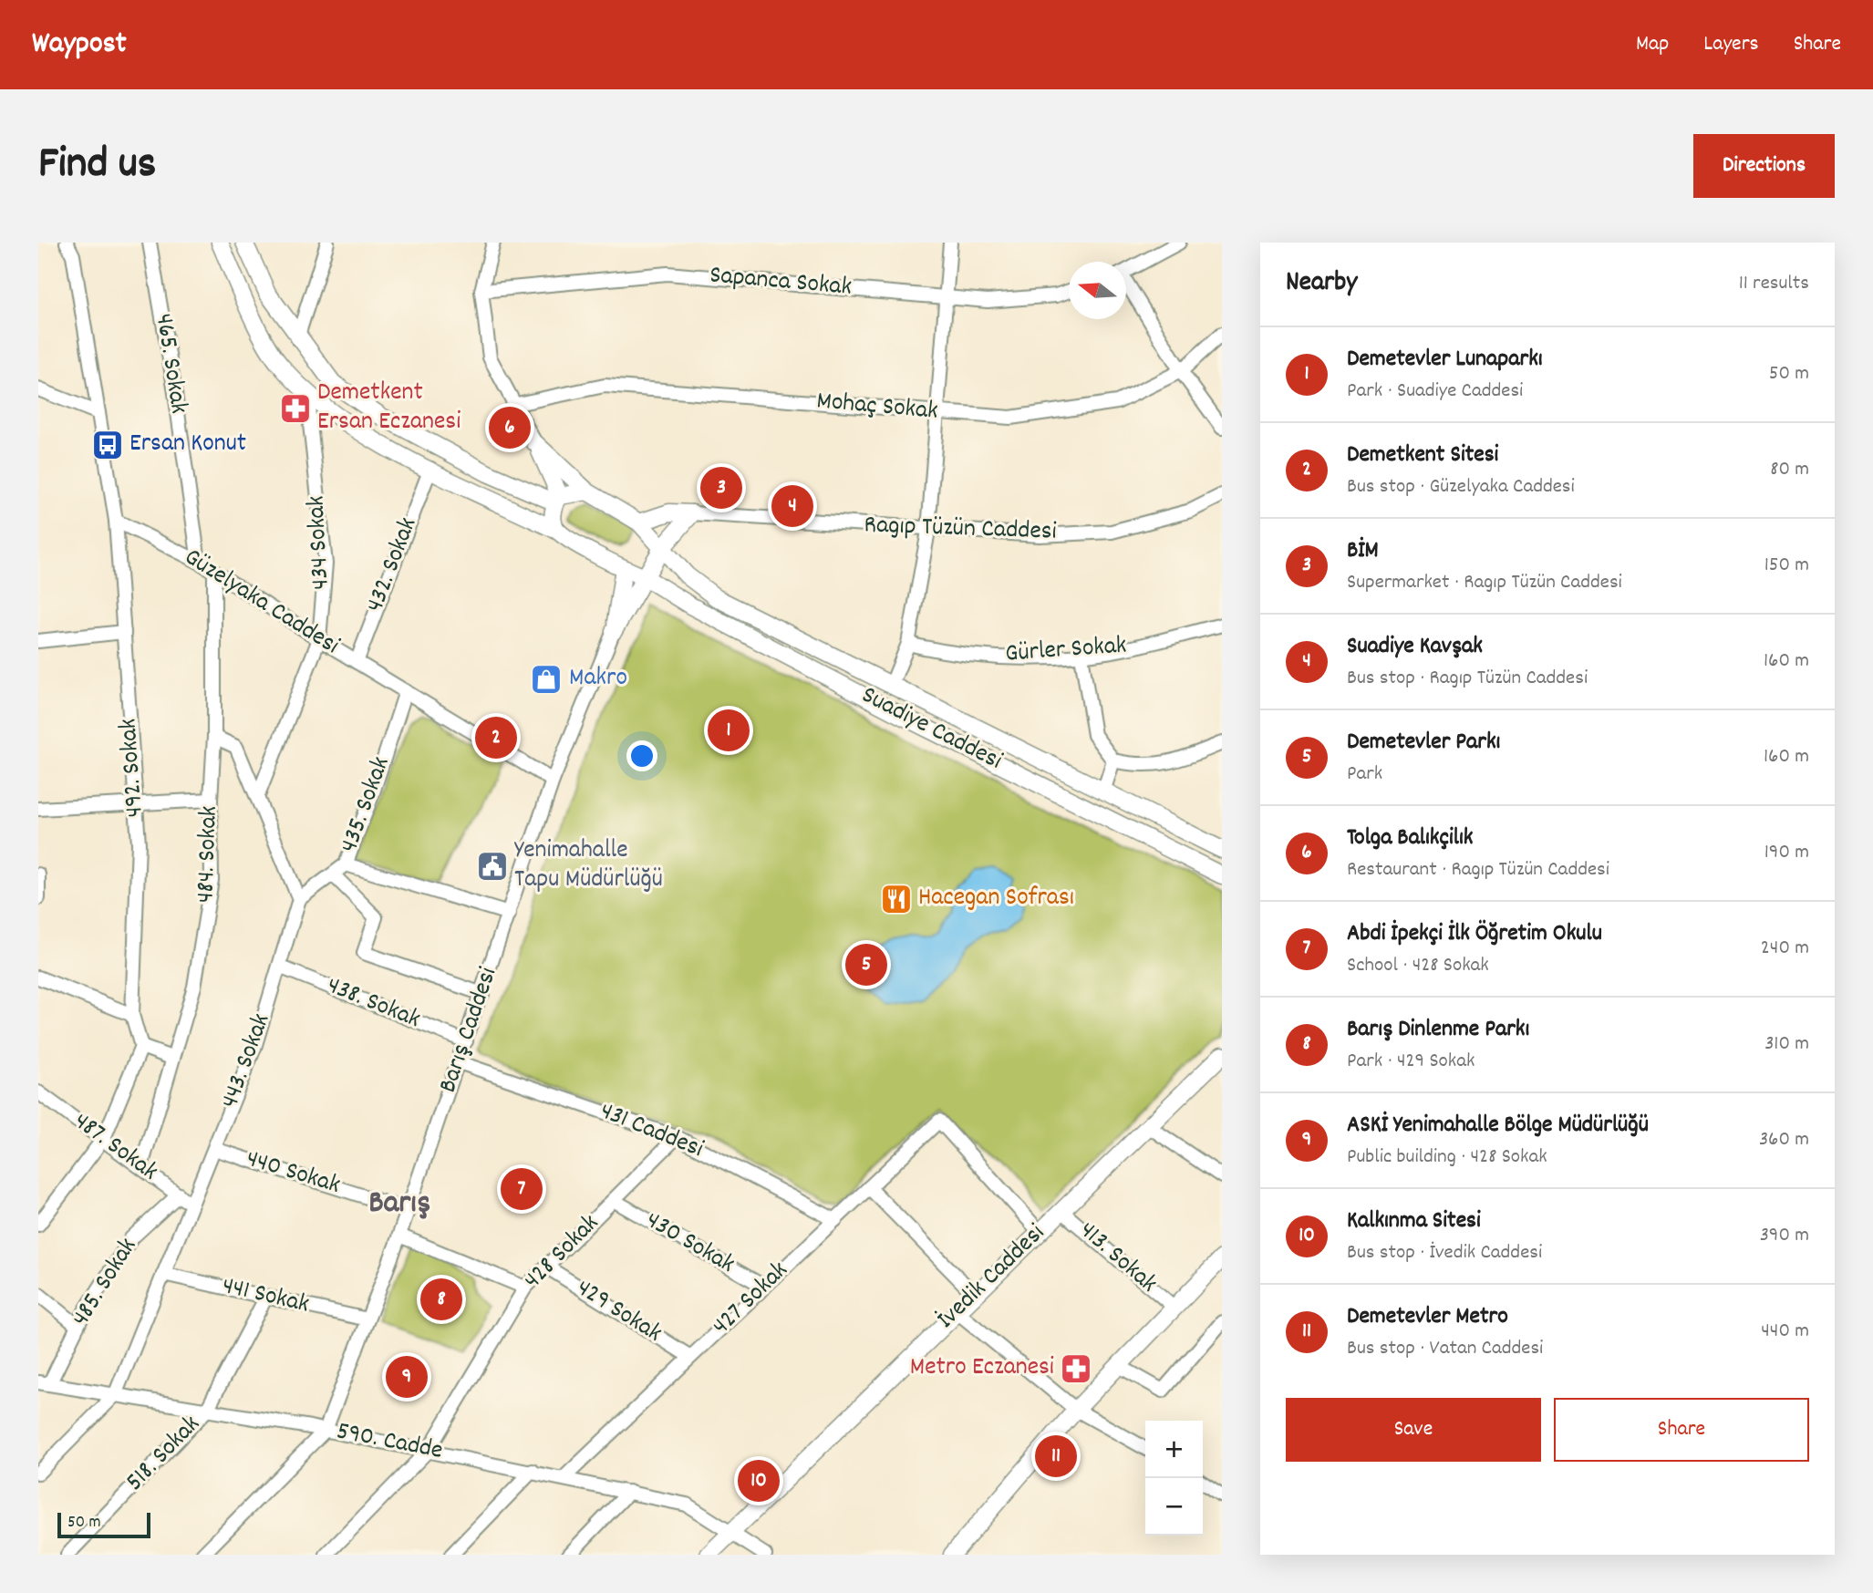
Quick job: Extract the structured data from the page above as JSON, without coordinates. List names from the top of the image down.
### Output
{
  "streets": {
    "main road": [
      "Ragıp Tüzün Caddesi",
      "Suadiye Caddesi",
      "Barış Caddesi",
      "İvedik Caddesi"
    ],
    "street": [
      "Sapanca Sokak",
      "465. Sokak",
      "Mohaç Sokak",
      "434 Sokak",
      "432. Sokak",
      "Güzelyaka Caddesi",
      "Gürler Sokak",
      "492. Sokak",
      "435. Sokak",
      "484. Sokak",
      "438. Sokak",
      "443. Sokak",
      "431 Caddesi",
      "487. Sokak",
      "440 Sokak",
      "430 Sokak",
      "428 Sokak",
      "413. Sokak",
      "485. Sokak",
      "441 Sokak",
      "427 Sokak",
      "429 Sokak",
      "590. Cadde",
      "518. Sokak"
    ]
  },
  "crossings": [
    ["465. Sokak", "Güzelyaka Caddesi"],
    ["Ragıp Tüzün Caddesi", "Suadiye Caddesi"],
    ["434 Sokak", "Güzelyaka Caddesi"],
    ["434 Sokak", "Suadiye Caddesi"],
    ["432. Sokak", "Güzelyaka Caddesi"],
    ["432. Sokak", "Suadiye Caddesi"],
    ["Güzelyaka Caddesi", "492. Sokak"],
    ["Güzelyaka Caddesi", "435. Sokak"],
    ["Güzelyaka Caddesi", "484. Sokak"],
    ["Güzelyaka Caddesi", "Barış Caddesi"],
    ["Suadiye Caddesi", "Barış Caddesi"],
    ["435. Sokak", "443. Sokak"],
    ["484. Sokak", "487. Sokak"],
    ["438. Sokak", "Barış Caddesi"],
    ["438. Sokak", "443. Sokak"],
    ["Barış Caddesi", "431 Caddesi"],
    ["Barış Caddesi", "440 Sokak"],
    ["Barış Caddesi", "441 Sokak"],
    ["Barış Caddesi", "590. Cadde"],
    ["443. Sokak", "487. Sokak"],
    ["443. Sokak", "440 Sokak"],
    ["443. Sokak", "441 Sokak"],
    ["443. Sokak", "590. Cadde"],
    ["431 Caddesi", "428 Sokak"],
    ["431 Caddesi", "427 Sokak"],
    ["487. Sokak", "485. Sokak"],
    ["430 Sokak", "428 Sokak"],
    ["430 Sokak", "427 Sokak"],
    ["428 Sokak", "429 Sokak"],
    ["428 Sokak", "590. Cadde"],
    ["413. Sokak", "İvedik Caddesi"],
    ["İvedik Caddesi", "427 Sokak"],
    ["İvedik Caddesi", "590. Cadde"],
    ["485. Sokak", "590. Cadde"],
    ["441 Sokak", "518. Sokak"],
    ["427 Sokak", "429 Sokak"],
    ["427 Sokak", "590. Cadde"],
    ["590. Cadde", "518. Sokak"]
  ],
  "districts": ["Barış"],
  "places": {
    "pharmacy": ["Demetkent Ersan Eczanesi", "Metro Eczanesi"],
    "bus stop": ["Ersan Konut"],
    "shop": ["Makro"],
    "public building": ["Yenimahalle Tapu Müdürlüğü"],
    "restaurant": ["Hacegan Sofrası"]
  },
  "scale_bar": "50 m",
  "north": "left",
  "page": {
    "header": "Waypost",
    "nav": ["Map", "Layers", "Share"],
    "title": "Find us",
    "buttons": [
      "Directions",
      ["Save", "Share"]
    ],
    "heading": ["Nearby", "11 results"],
    "list": [
      {
        "mark": "1",
        "name": "Demetevler Lunaparkı",
        "note": "Park · Suadiye Caddesi",
        "value": "50 m"
      },
      {
        "mark": "2",
        "name": "Demetkent Sitesi",
        "note": "Bus stop · Güzelyaka Caddesi",
        "value": "80 m"
      },
      {
        "mark": "3",
        "name": "BİM",
        "note": "Supermarket · Ragıp Tüzün Caddesi",
        "value": "150 m"
      },
      {
        "mark": "4",
        "name": "Suadiye Kavşak",
        "note": "Bus stop · Ragıp Tüzün Caddesi",
        "value": "160 m"
      },
      {
        "mark": "5",
        "name": "Demetevler Parkı",
        "note": "Park",
        "value": "160 m"
      },
      {
        "mark": "6",
        "name": "Tolga Balıkçilık",
        "note": "Restaurant · Ragıp Tüzün Caddesi",
        "value": "190 m"
      },
      {
        "mark": "7",
        "name": "Abdi İpekçi İlk Öğretim Okulu",
        "note": "School · 428 Sokak",
        "value": "240 m"
      },
      {
        "mark": "8",
        "name": "Barış Dinlenme Parkı",
        "note": "Park · 429 Sokak",
        "value": "310 m"
      },
      {
        "mark": "9",
        "name": "ASKİ Yenimahalle Bölge Müdürlüğü",
        "note": "Public building · 428 Sokak",
        "value": "360 m"
      },
      {
        "mark": "10",
        "name": "Kalkınma Sitesi",
        "note": "Bus stop · İvedik Caddesi",
        "value": "390 m"
      },
      {
        "mark": "11",
        "name": "Demetevler Metro",
        "note": "Bus stop · Vatan Caddesi",
        "value": "440 m"
      }
    ],
    "pins": [
      "6",
      "3",
      "4",
      "1",
      "2",
      "5",
      "7",
      "8",
      "9",
      "11",
      "10"
    ],
    "map_buttons": ["+", "−"],
    "scale": "50 m"
  }
}
